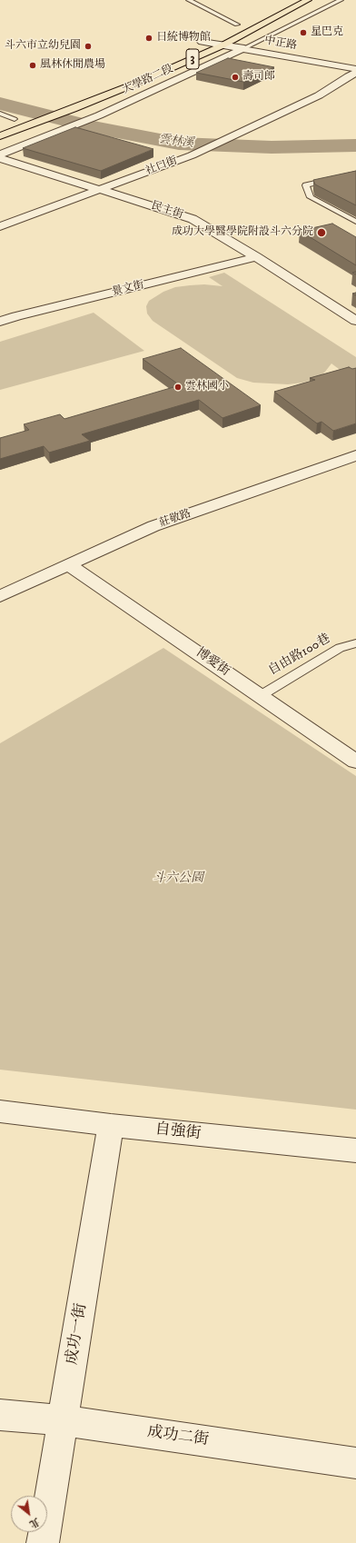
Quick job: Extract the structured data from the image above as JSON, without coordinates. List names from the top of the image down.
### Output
{
  "streets": {
    "main road": ["3", "大學路二段"],
    "street": [
      "中正路",
      "社口街",
      "民主街",
      "景文街",
      "莊敬路",
      "博愛街",
      "自強街",
      "成功一街",
      "成功二街"
    ],
    "lane": ["自由路100巷"]
  },
  "crossings": [
    ["中正路", "3"],
    ["中正路", "大學路二段"],
    ["社口街", "民主街"],
    ["民主街", "景文街"],
    ["莊敬路", "博愛街"],
    ["自由路100巷", "博愛街"],
    ["自強街", "成功一街"],
    ["成功一街", "成功二街"]
  ],
  "water": ["雲林溪"],
  "parks": ["斗六公園"],
  "places": [
    "星巴克",
    "日統博物館",
    "斗六市立幼兒園",
    "風林休閒農場",
    "壽司郎",
    "成功大學醫學院附設斗六分院",
    "雲林國小"
  ],
  "north": "bottom right"
}
